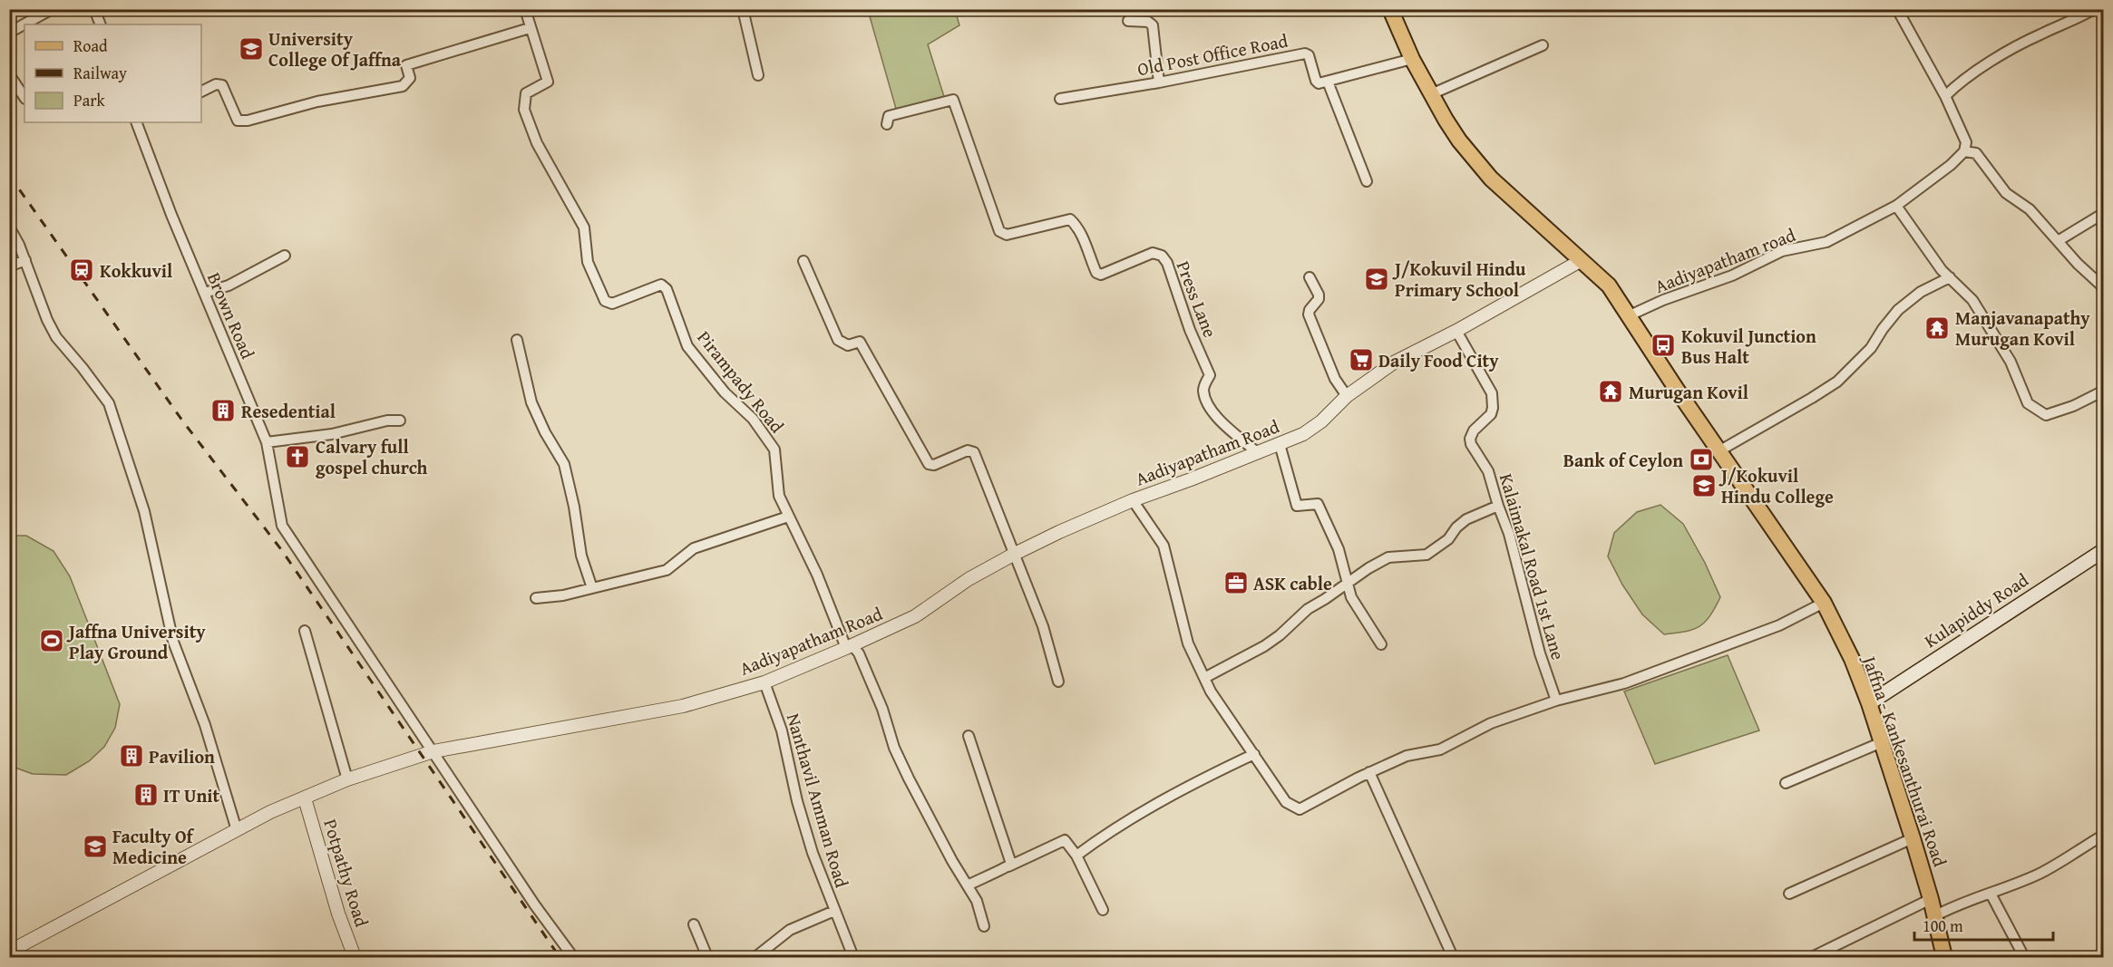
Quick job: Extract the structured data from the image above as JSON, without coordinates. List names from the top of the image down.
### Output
{
  "streets": {
    "main road": ["Kulapiddy Road", "Jaffna - Kankesanthurai Road"],
    "street": [
      "Old Post Office Road",
      "Aadiyapatham road",
      "Press Lane",
      "Brown Road",
      "Pirampady Road",
      "Aadiyapatham Road",
      "Kalaimakal Road 1st Lane",
      "Nanthavil Amman Road",
      "Potpathy Road"
    ]
  },
  "crossings": [
    ["Aadiyapatham road", "Jaffna - Kankesanthurai Road"],
    ["Press Lane", "Aadiyapatham Road"],
    ["Brown Road", "Aadiyapatham Road"],
    ["Pirampady Road", "Aadiyapatham Road"],
    ["Aadiyapatham Road", "Kalaimakal Road 1st Lane"],
    ["Aadiyapatham Road", "Jaffna - Kankesanthurai Road"],
    ["Aadiyapatham Road", "Nanthavil Amman Road"],
    ["Aadiyapatham Road", "Potpathy Road"],
    ["Kulapiddy Road", "Jaffna - Kankesanthurai Road"]
  ],
  "places": {
    "school or university": [
      "University College Of Jaffna",
      "J/Kokuvil Hindu Primary School",
      "J/Kokuvil Hindu College",
      "Faculty Of Medicine"
    ],
    "station": ["Kokkuvil"],
    "temple": ["Manjavanapathy Murugan Kovil", "Murugan Kovil"],
    "bus stop": ["Kokuvil Junction Bus Halt"],
    "supermarket": ["Daily Food City"],
    "building": ["Resedential", "Pavilion", "IT Unit"],
    "church": ["Calvary full gospel church"],
    "bank": ["Bank of Ceylon"],
    "office": ["ASK cable"],
    "sports": ["Jaffna University Play Ground"]
  },
  "legend": ["Road", "Railway", "Park"],
  "scale_bar": "100 m"
}
